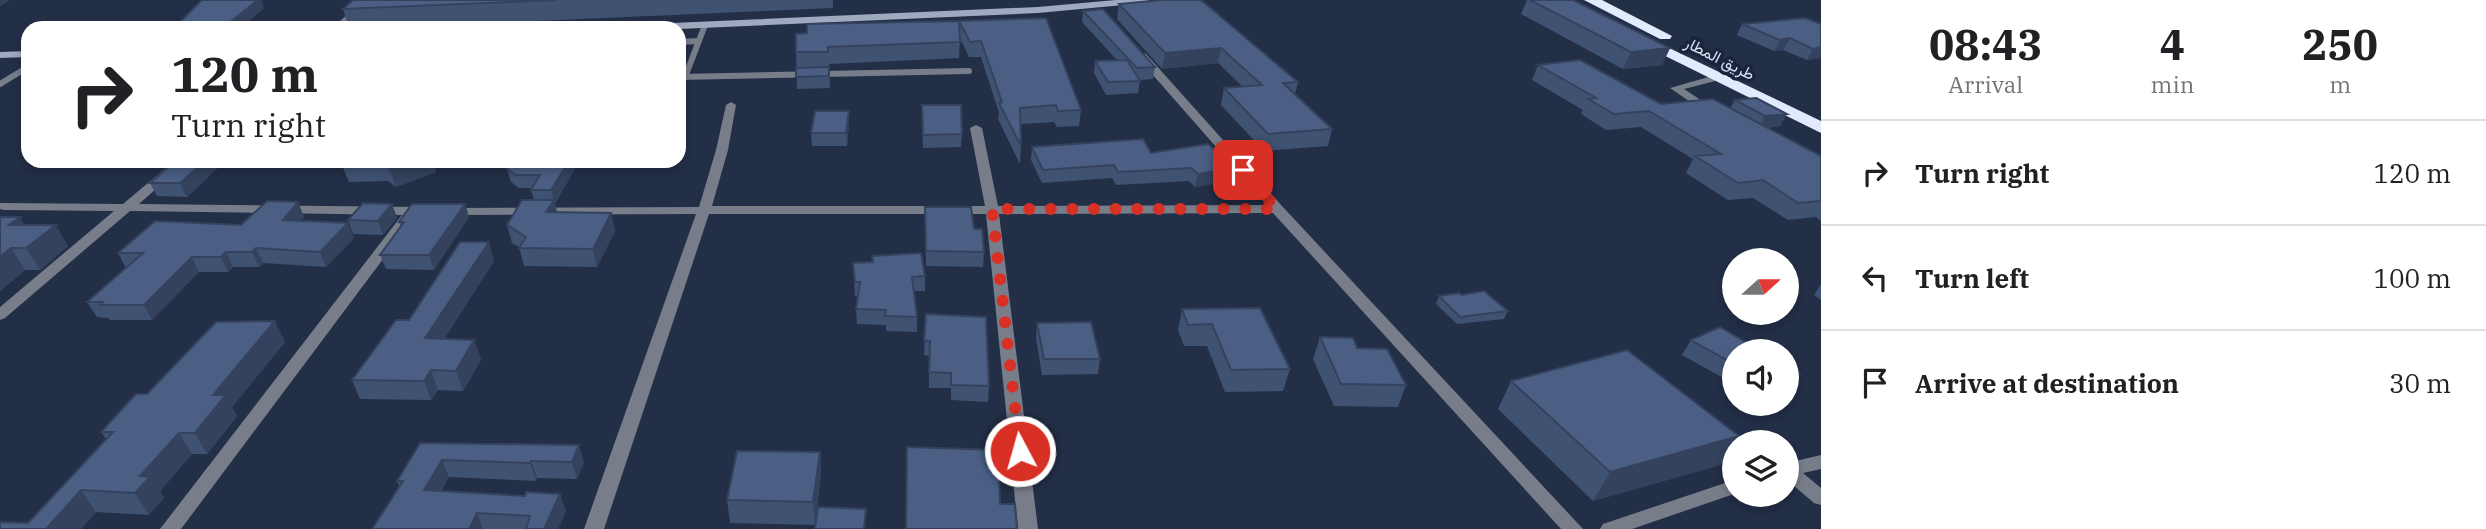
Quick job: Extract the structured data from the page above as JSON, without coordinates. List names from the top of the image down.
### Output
{
  "streets": {
    "highway": ["طريق المطار"]
  },
  "north": "right",
  "page": {
    "eta": [
      "08:43",
      "Arrival",
      "4",
      "min",
      "250",
      "m"
    ],
    "turn": ["120 m", "Turn right"],
    "list": [
      {
        "name": "Turn right",
        "value": "120 m"
      },
      {
        "name": "Turn left",
        "value": "100 m"
      },
      {
        "name": "Arrive at destination",
        "value": "30 m"
      }
    ]
  }
}
